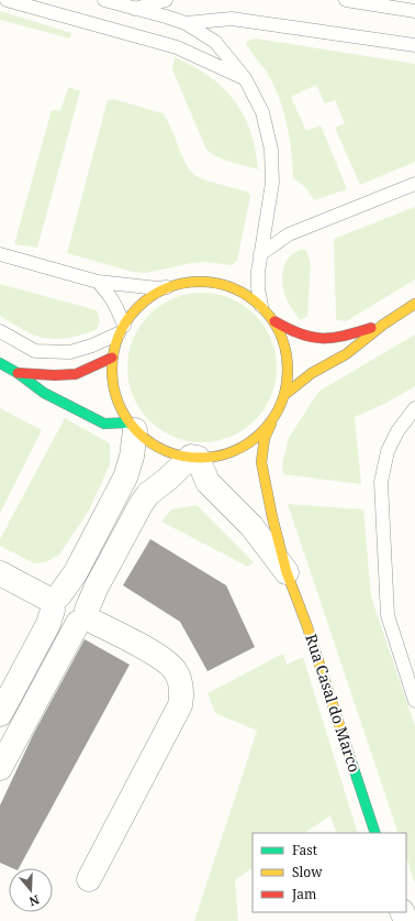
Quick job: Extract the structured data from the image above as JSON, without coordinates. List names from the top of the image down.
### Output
{
  "streets": {
    "main road": ["Rua Casal do Marco"]
  },
  "legend": ["Fast", "Slow", "Jam"],
  "north": "bottom"
}
